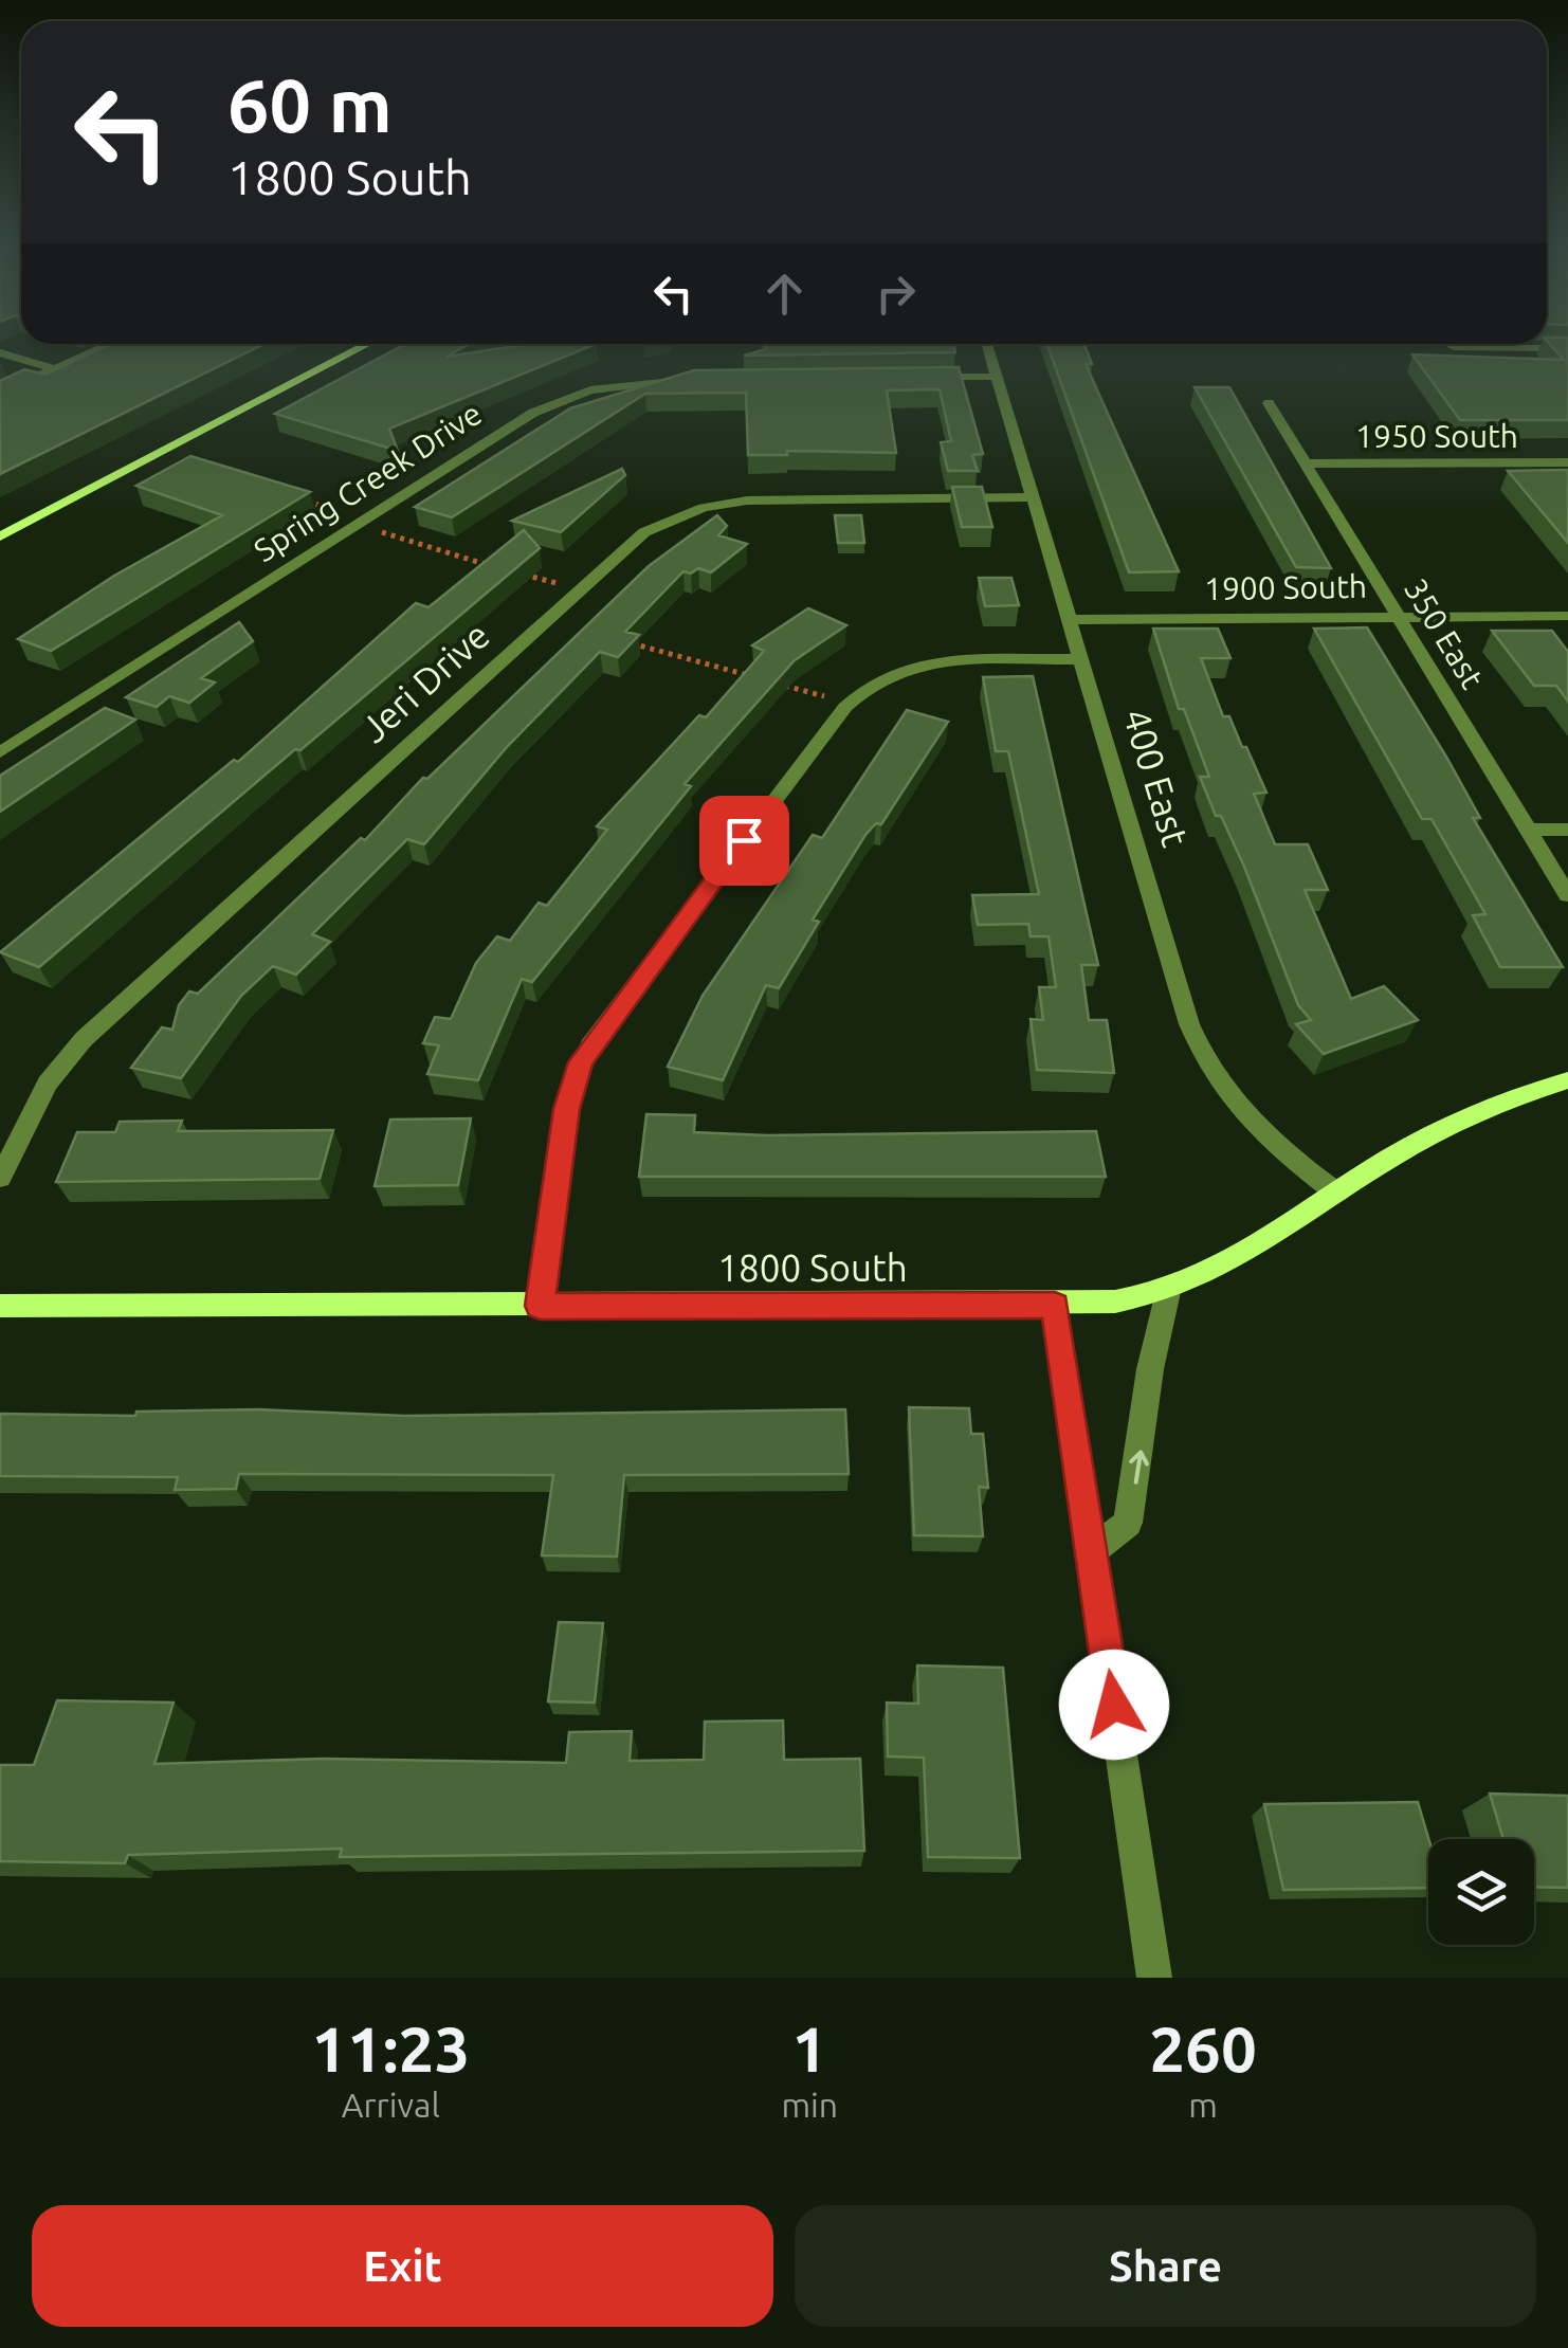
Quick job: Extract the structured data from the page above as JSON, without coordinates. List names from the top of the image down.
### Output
{
  "streets": {
    "main road": ["1800 South"],
    "street": [
      "1950 South",
      "Spring Creek Drive",
      "1900 South",
      "350 East",
      "Jeri Drive",
      "400 East"
    ]
  },
  "crossings": [
    ["1950 South", "350 East"],
    ["1900 South", "350 East"],
    ["1900 South", "400 East"],
    ["Jeri Drive", "400 East"],
    ["400 East", "1800 South"]
  ],
  "page": {
    "turn": ["60 m", "1800 South"],
    "eta": [
      "11:23",
      "Arrival",
      "1",
      "min",
      "260",
      "m"
    ],
    "buttons": ["Exit", "Share"]
  }
}
